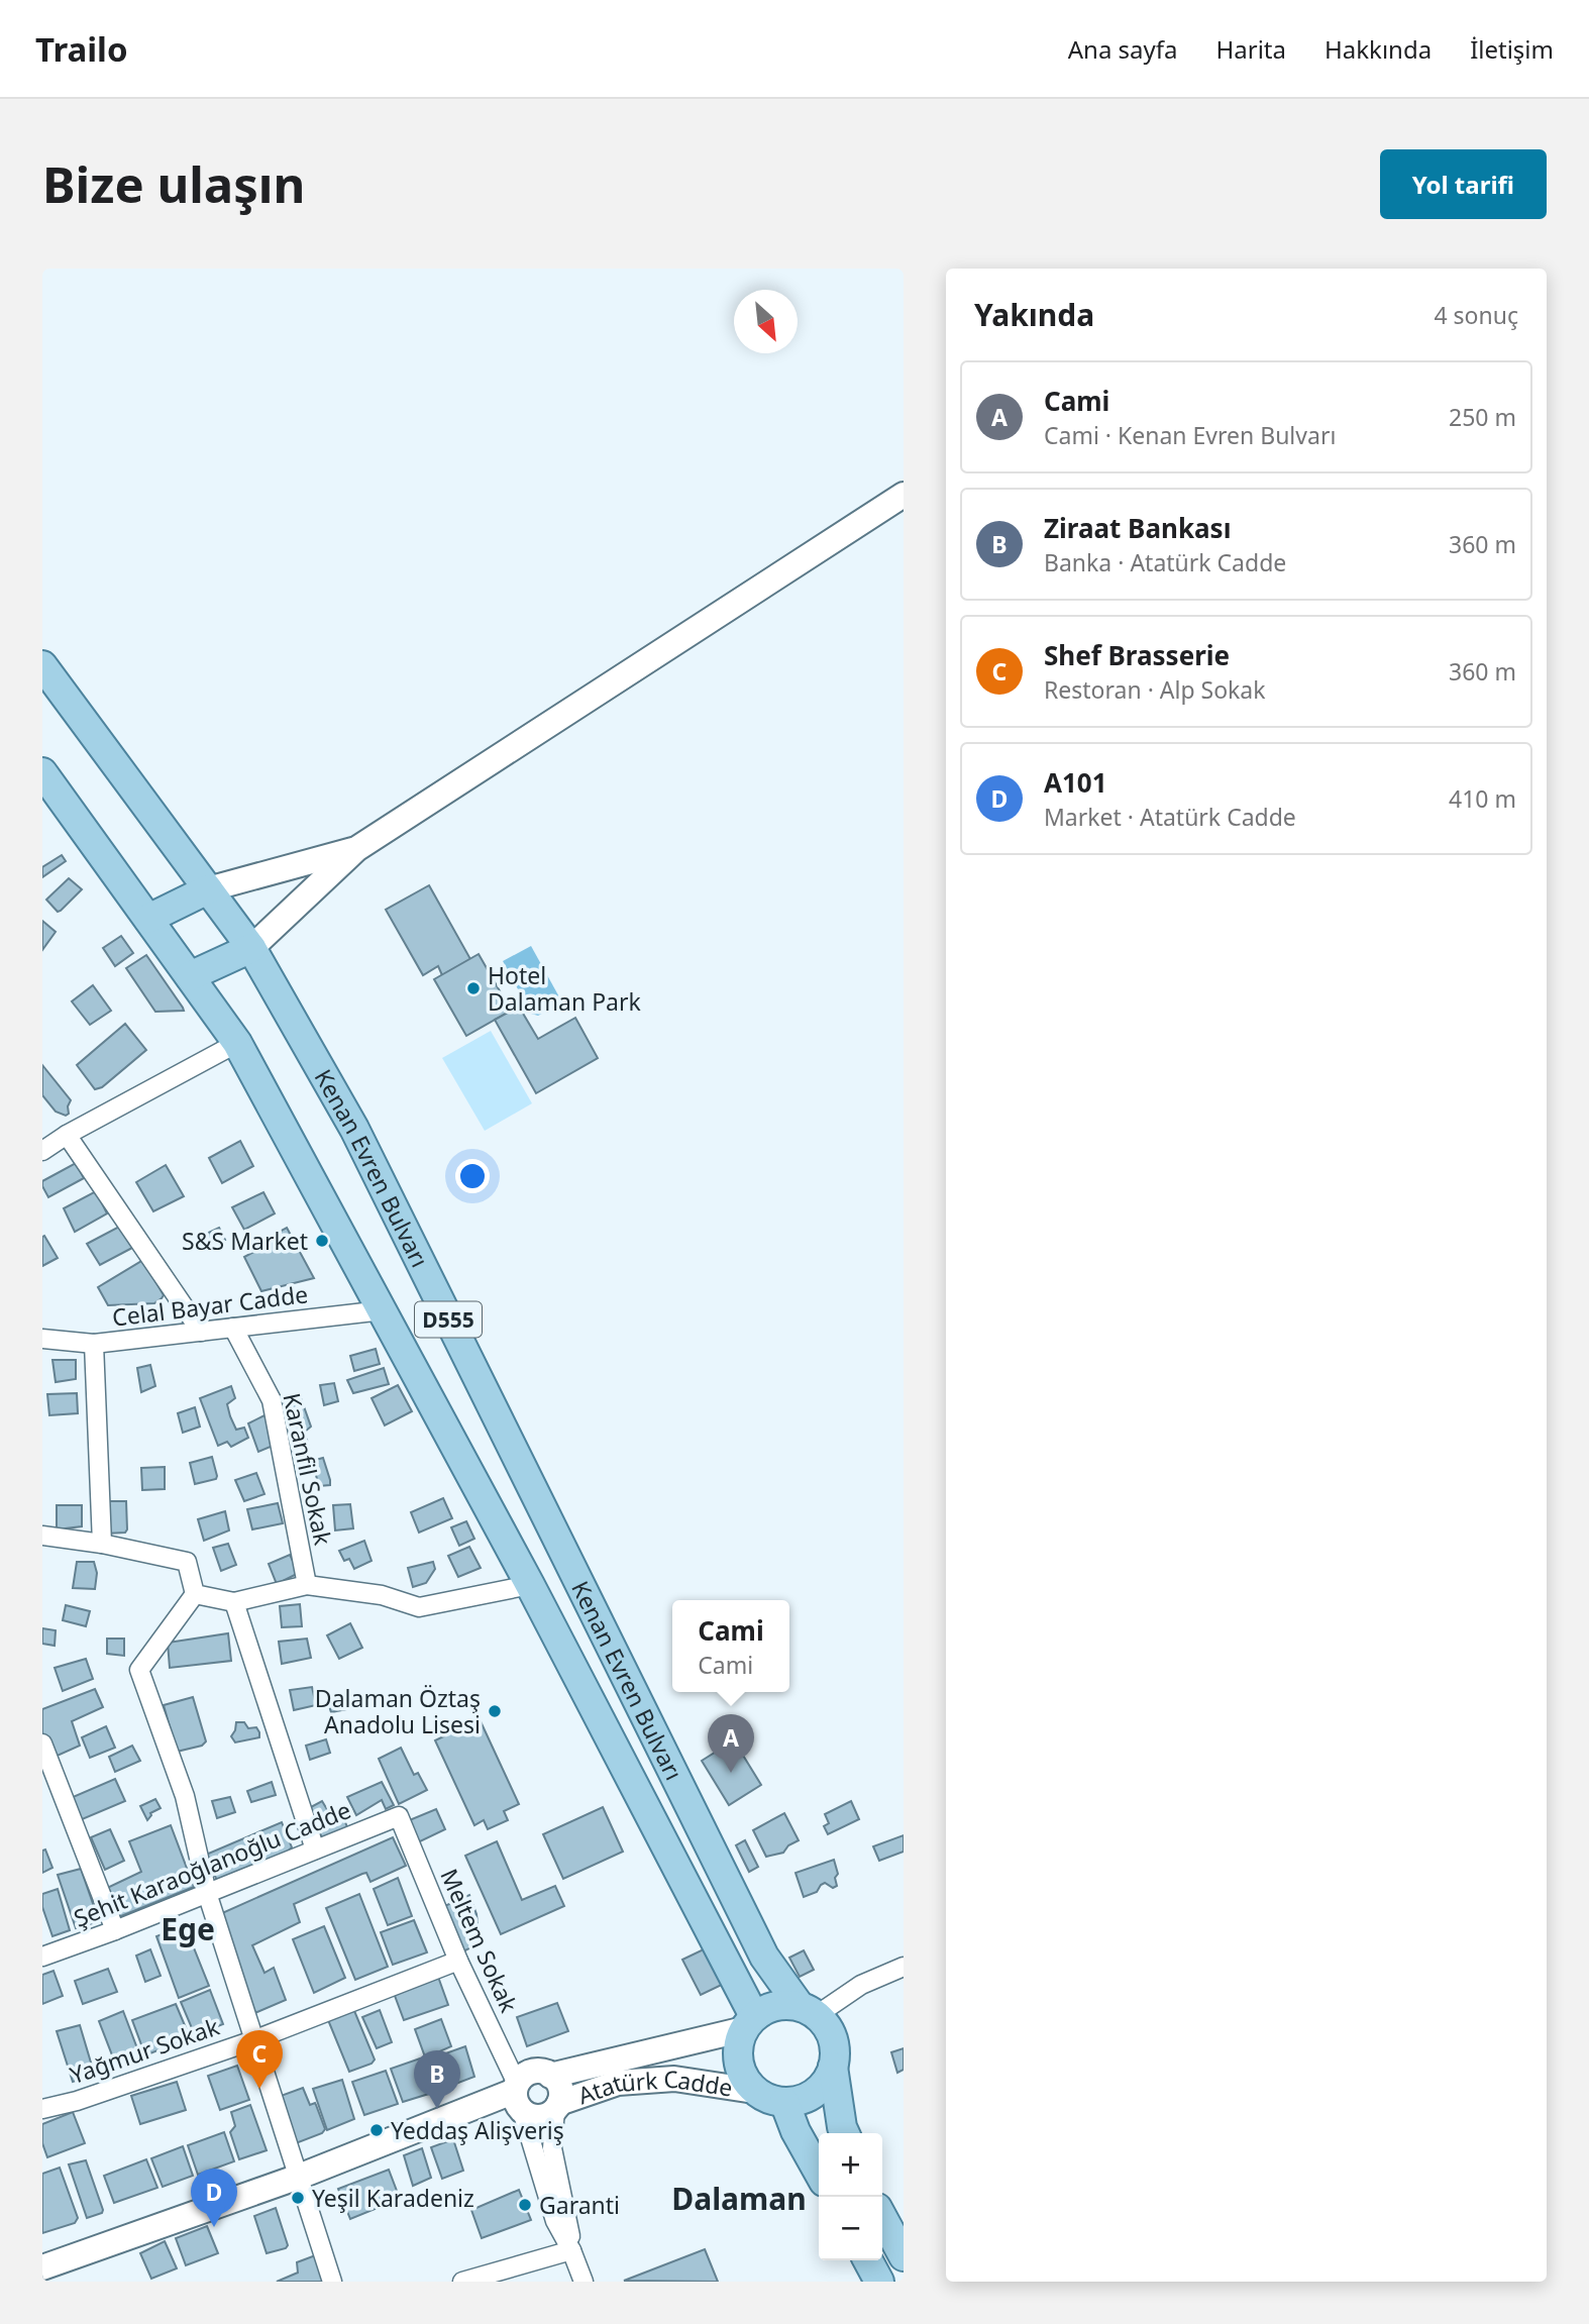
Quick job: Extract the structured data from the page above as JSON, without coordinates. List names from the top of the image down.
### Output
{
  "streets": {
    "main road": ["Kenan Evren Bulvarı", "D555", "Atatürk Cadde"],
    "street": [
      "Celal Bayar Cadde",
      "Karanfil Sokak",
      "Şehit Karaoğlanoğlu Cadde",
      "Meltem Sokak",
      "Yağmur Sokak"
    ]
  },
  "crossings": [
    ["Kenan Evren Bulvarı", "Celal Bayar Cadde"],
    ["Kenan Evren Bulvarı", "Atatürk Cadde"],
    ["Celal Bayar Cadde", "Karanfil Sokak"],
    ["Şehit Karaoğlanoğlu Cadde", "Meltem Sokak"],
    ["Meltem Sokak", "Yağmur Sokak"],
    ["Meltem Sokak", "Atatürk Cadde"]
  ],
  "districts": ["Ege", "Dalaman"],
  "places": [
    "Hotel Dalaman Park",
    "S&S Market",
    "Dalaman Öztaş Anadolu Lisesi",
    "Yeddaş Alişveriş",
    "Yeşil Karadeniz",
    "Garanti"
  ],
  "north": "bottom right",
  "page": {
    "header": "Trailo",
    "nav": [
      "Ana sayfa",
      "Harita",
      "Hakkında",
      "İletişim"
    ],
    "buttons": "Yol tarifi",
    "title": "Bize ulaşın",
    "heading": ["Yakında", "4 sonuç"],
    "list": [
      {
        "mark": "A",
        "name": "Cami",
        "note": "Cami · Kenan Evren Bulvarı",
        "value": "250 m"
      },
      {
        "mark": "B",
        "name": "Ziraat Bankası",
        "note": "Banka · Atatürk Cadde",
        "value": "360 m"
      },
      {
        "mark": "C",
        "name": "Shef Brasserie",
        "note": "Restoran · Alp Sokak",
        "value": "360 m"
      },
      {
        "mark": "D",
        "name": "A101",
        "note": "Market · Atatürk Cadde",
        "value": "410 m"
      }
    ],
    "popup": ["Cami", "Cami"],
    "pins": [
      "A",
      "C",
      "B",
      "D"
    ],
    "map_buttons": ["+", "−"]
  }
}
